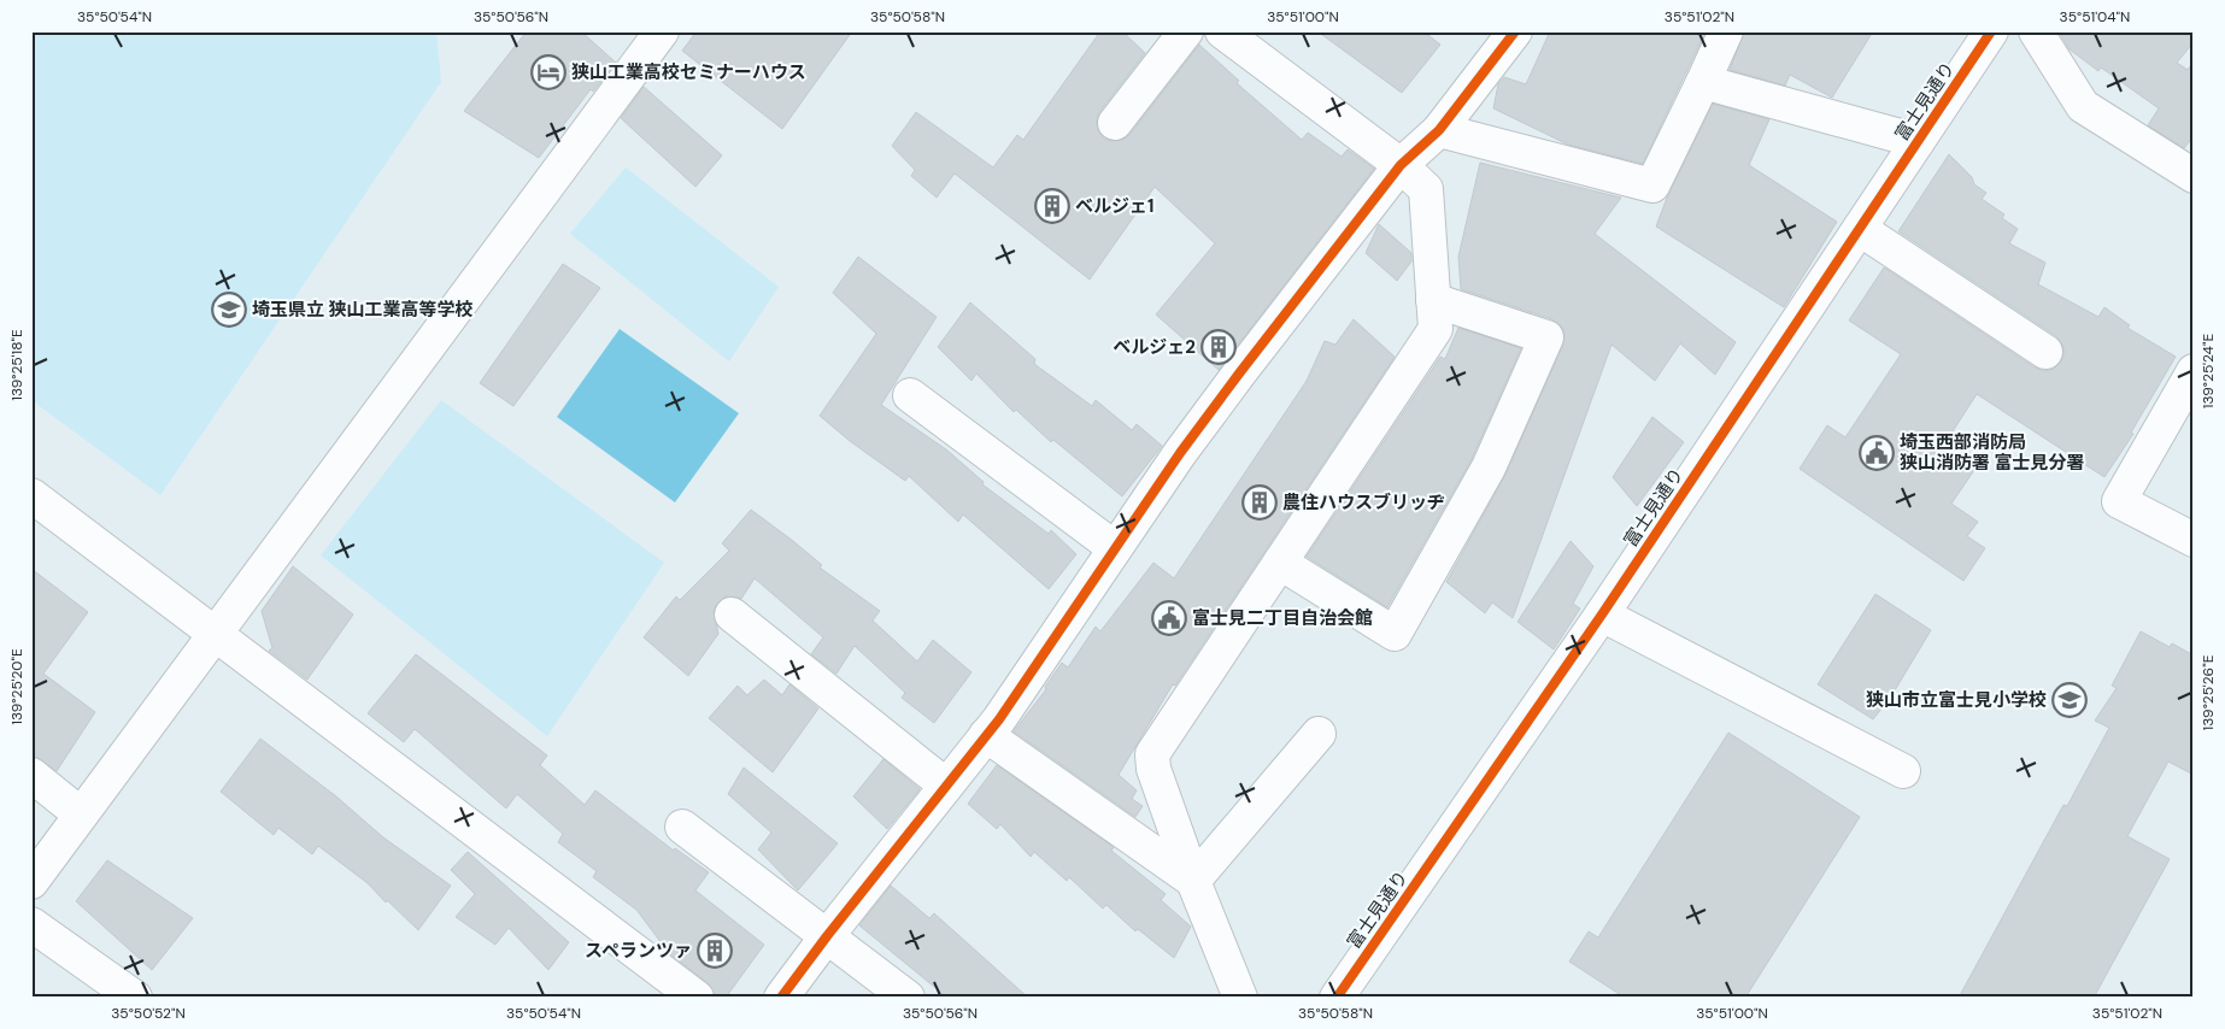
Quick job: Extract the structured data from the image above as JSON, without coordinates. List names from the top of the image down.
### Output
{
  "streets": {
    "street": ["富士見通り"]
  },
  "places": {
    "hotel": ["狭山工業高校セミナーハウス"],
    "building": [
      "ベルジェ1",
      "ベルジェ2",
      "農住ハウスブリッヂ",
      "スペランツァ"
    ],
    "school or university": ["埼玉県立 狭山工業高等学校", "狭山市立富士見小学校"],
    "public building": ["埼玉西部消防局 狭山消防署 富士見分署", "富士見二丁目自治会館"]
  },
  "coordinates": [
    "35°50'54\"N",
    "35°50'56\"N",
    "35°50'58\"N",
    "35°51'00\"N",
    "35°51'02\"N",
    "35°51'04\"N",
    "139°25'18\"E",
    "139°25'24\"E",
    "139°25'20\"E",
    "139°25'26\"E",
    "35°50'52\"N"
  ]
}
